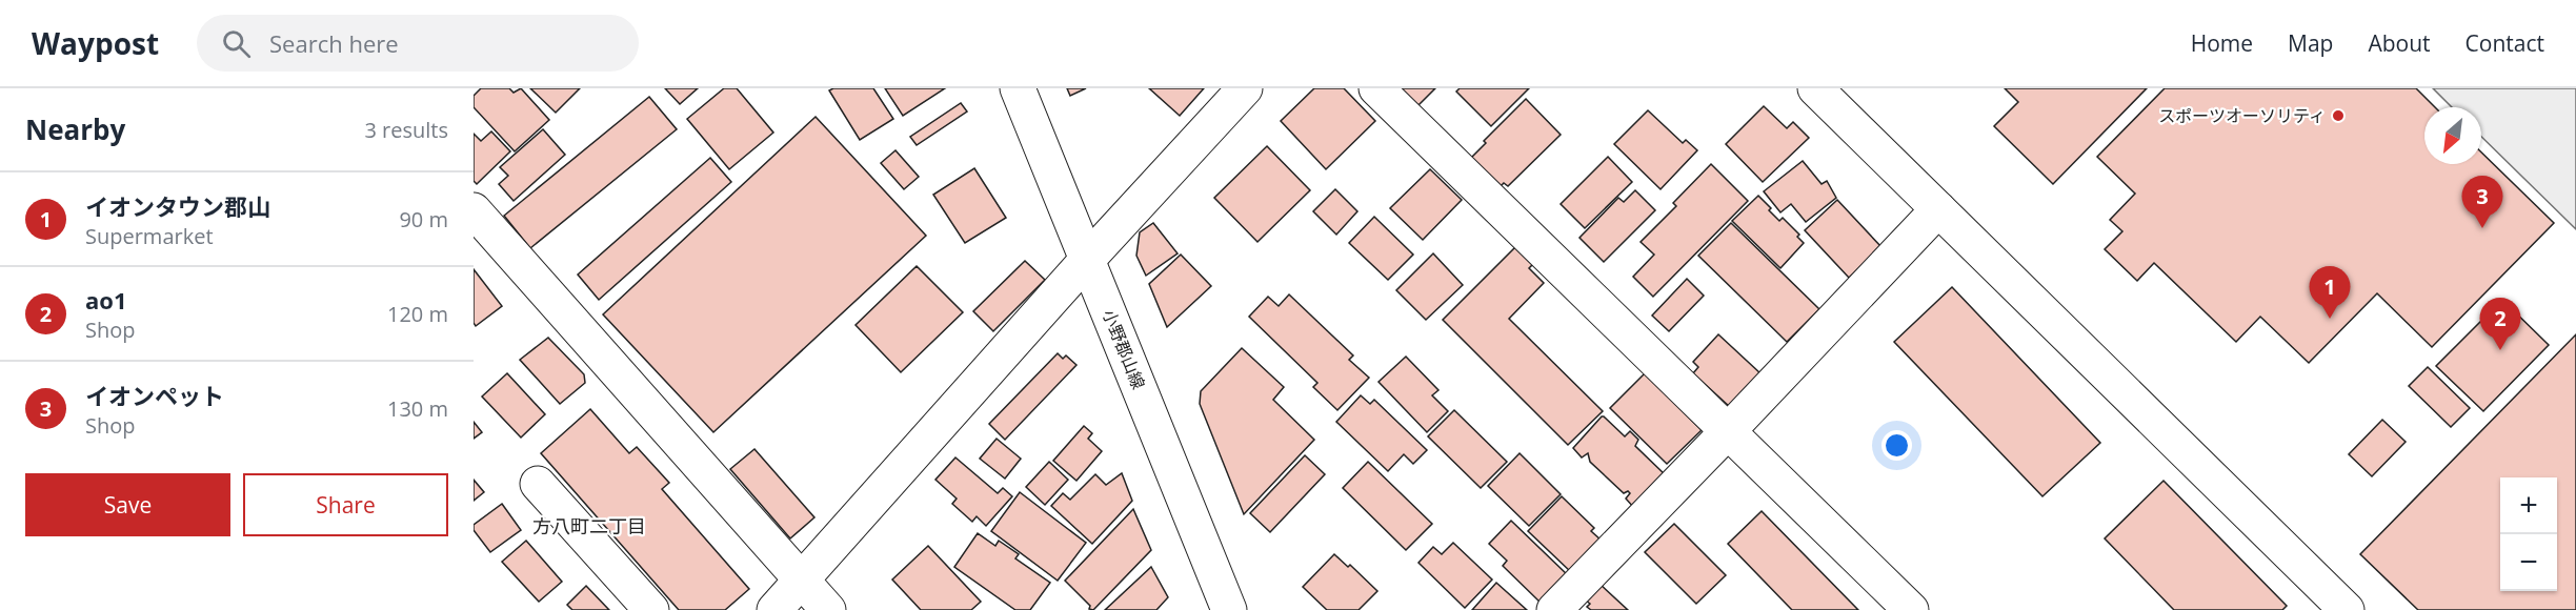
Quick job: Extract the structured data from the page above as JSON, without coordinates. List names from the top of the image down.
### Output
{
  "streets": {
    "street": ["小野郡山線"]
  },
  "districts": ["方八町二丁目"],
  "places": ["スポーツオーソリティ"],
  "north": "bottom left",
  "page": {
    "header": "Waypost",
    "search": "Search here",
    "nav": [
      "Home",
      "Map",
      "About",
      "Contact"
    ],
    "heading": ["Nearby", "3 results"],
    "list": [
      {
        "mark": "1",
        "name": "イオンタウン郡山",
        "note": "Supermarket",
        "value": "90 m"
      },
      {
        "mark": "2",
        "name": "ao1",
        "note": "Shop",
        "value": "120 m"
      },
      {
        "mark": "3",
        "name": "イオンペット",
        "note": "Shop",
        "value": "130 m"
      }
    ],
    "pins": ["3", "1", "2"],
    "buttons": ["Save", "Share"],
    "map_buttons": ["+", "−"]
  }
}
